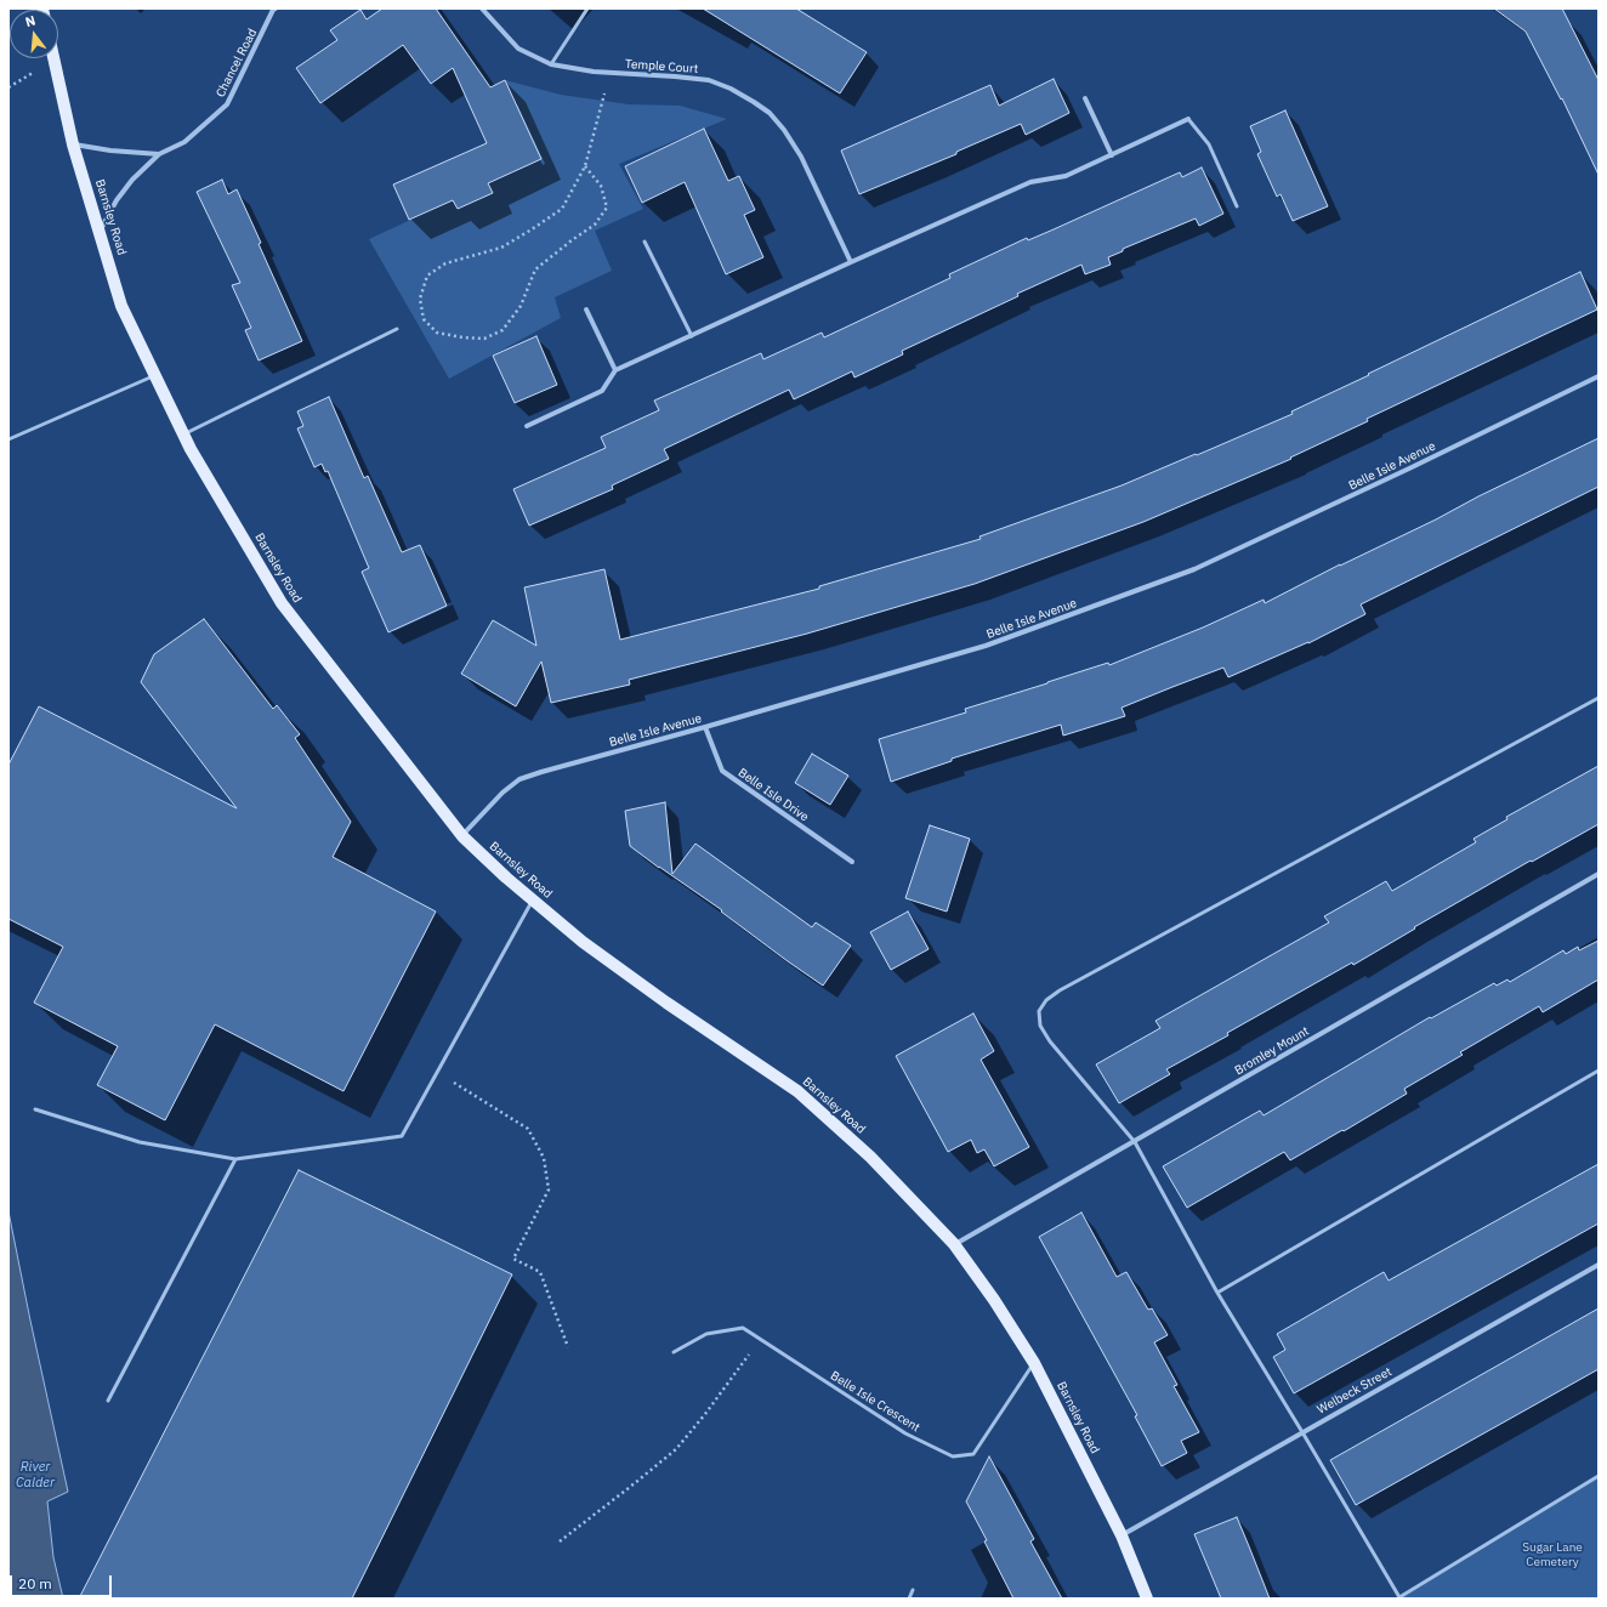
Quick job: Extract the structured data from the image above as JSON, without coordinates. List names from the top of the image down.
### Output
{
  "streets": {
    "main road": ["Barnsley Road"],
    "street": [
      "Chancel Road",
      "Temple Court",
      "Belle Isle Avenue",
      "Belle Isle Drive",
      "Bromley Mount",
      "Welbeck Street"
    ],
    "lane": ["Belle Isle Crescent"]
  },
  "crossings": [
    ["Chancel Road", "Barnsley Road"],
    ["Barnsley Road", "Belle Isle Avenue"],
    ["Barnsley Road", "Bromley Mount"],
    ["Barnsley Road", "Welbeck Street"],
    ["Barnsley Road", "Belle Isle Crescent"],
    ["Belle Isle Avenue", "Belle Isle Drive"]
  ],
  "water": ["River Calder"],
  "parks": ["Sugar Lane Cemetery"],
  "scale_bar": "20 m",
  "north": "top"
}
